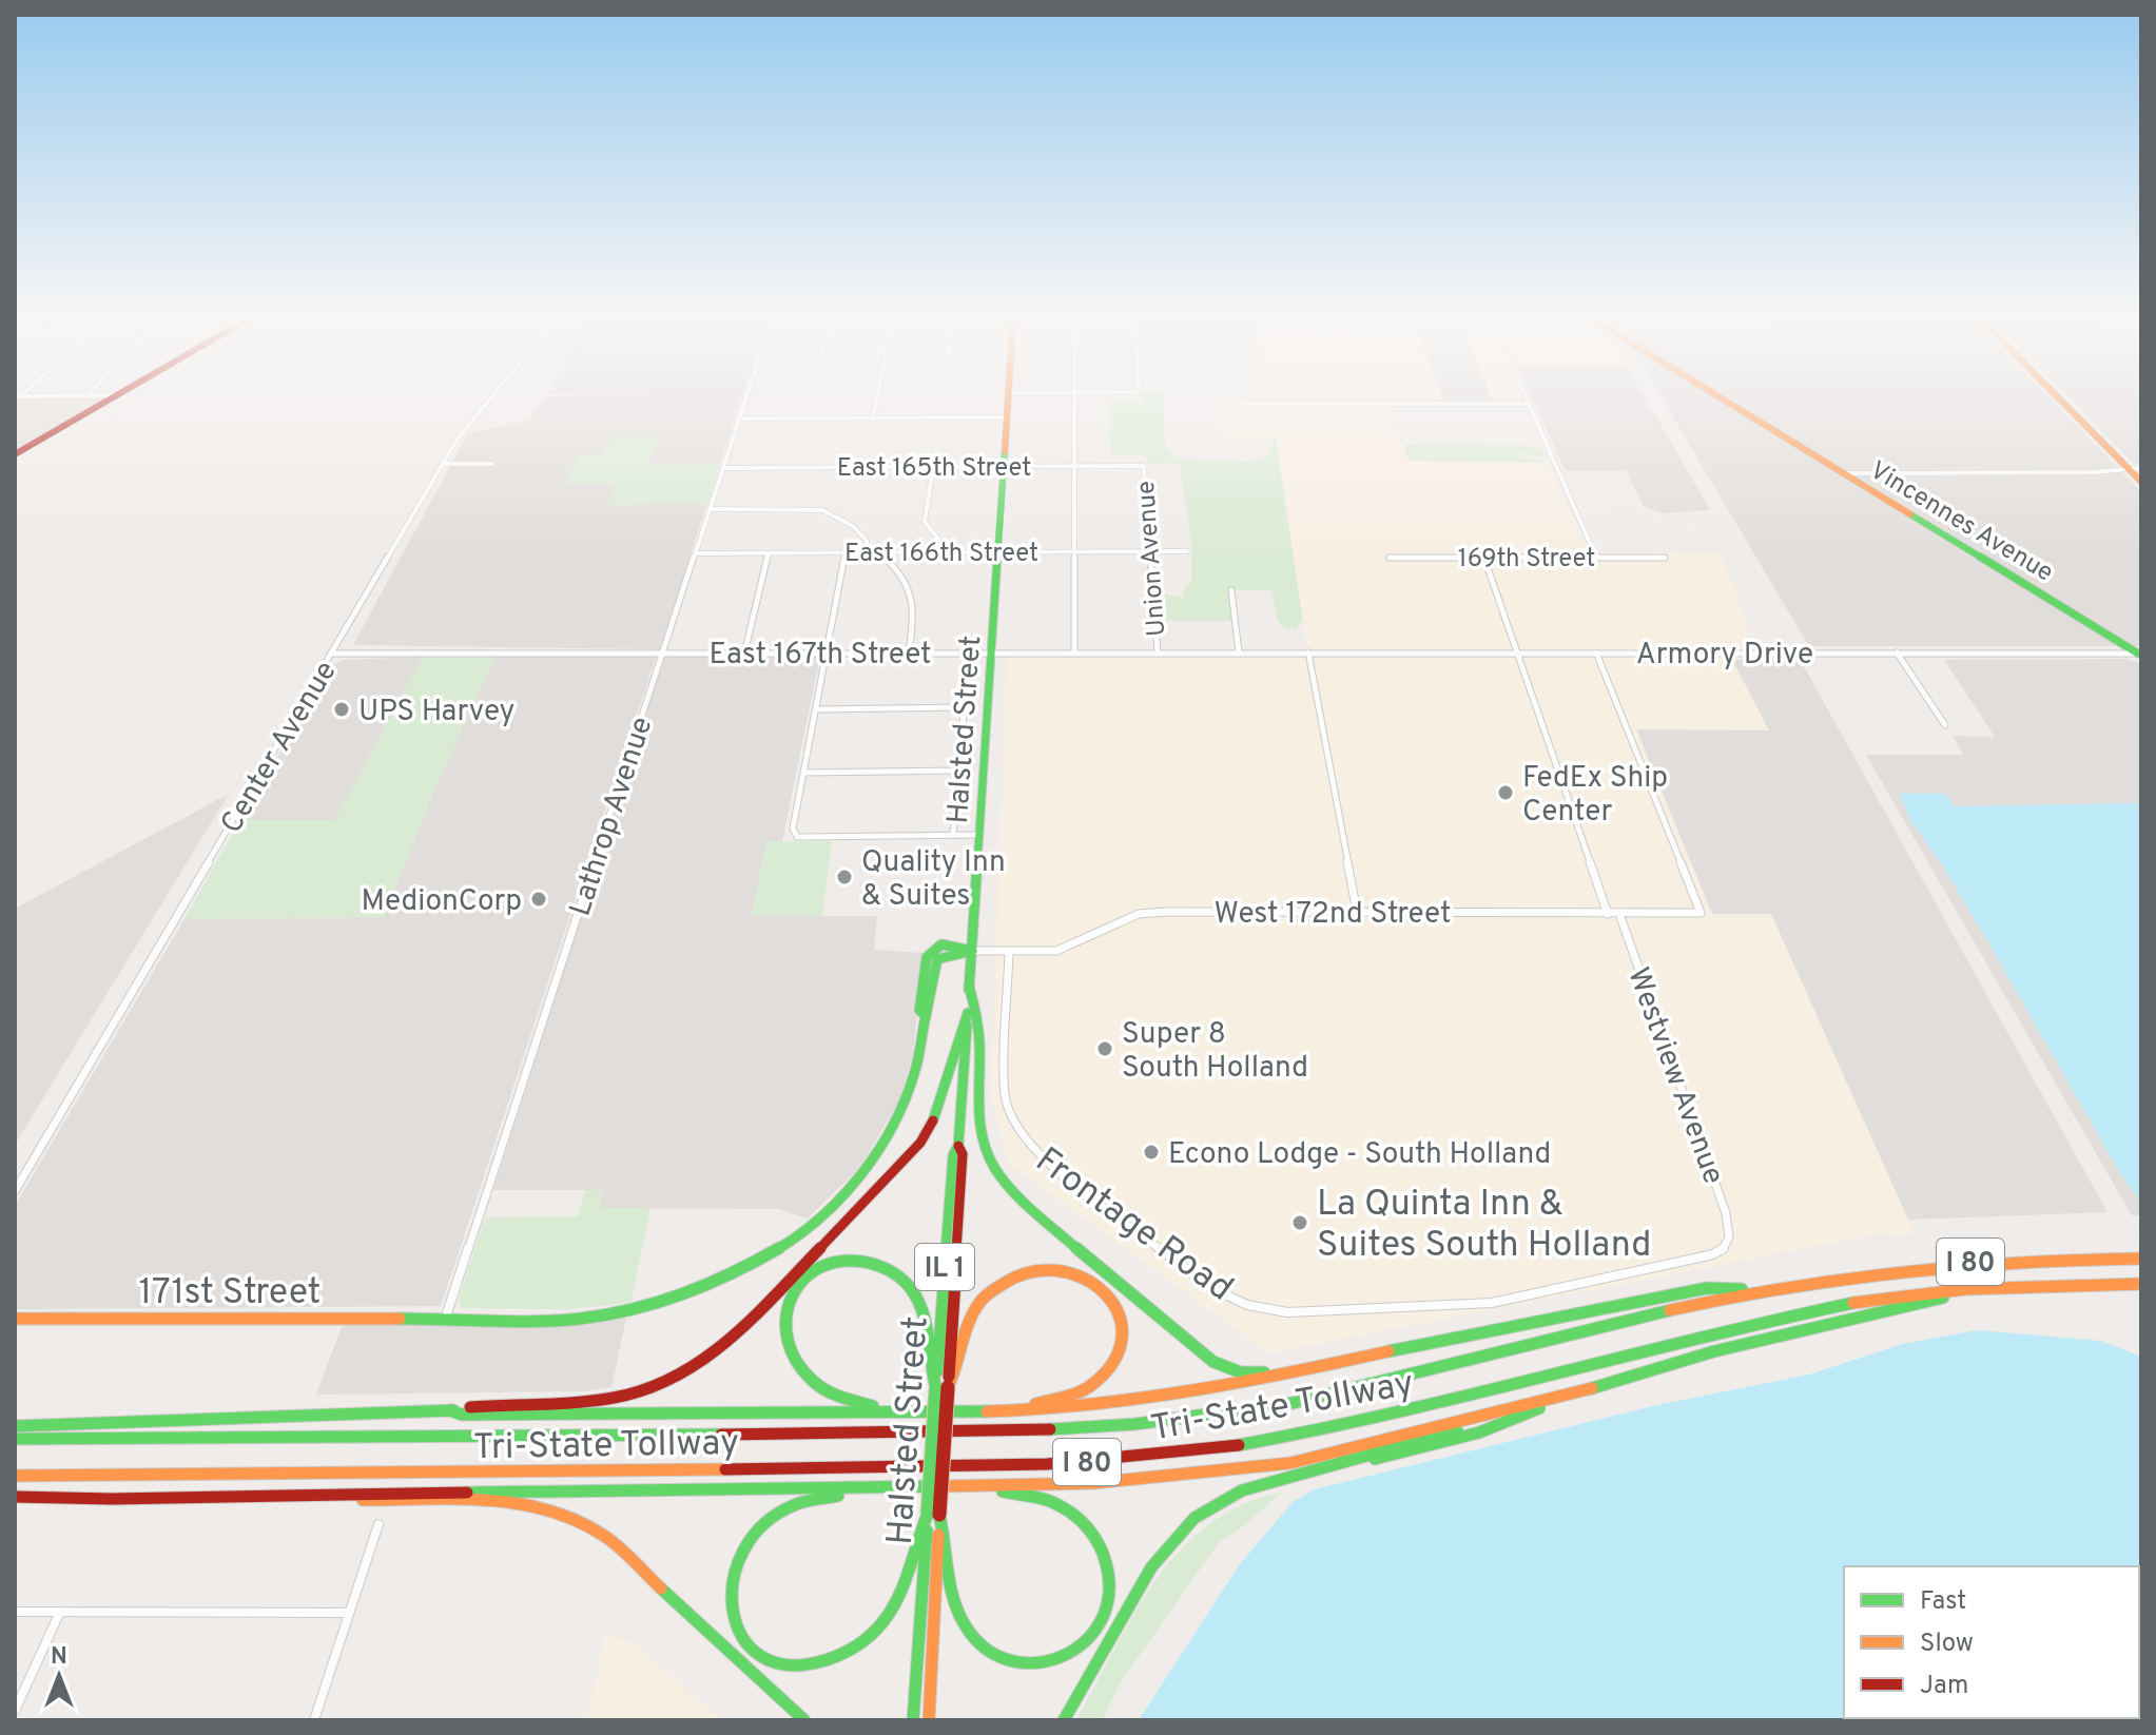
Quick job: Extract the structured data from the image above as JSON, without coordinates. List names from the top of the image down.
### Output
{
  "streets": {
    "main road": [
      "Vincennes Avenue",
      "Halsted Street",
      "I 80",
      "IL 1",
      "171st Street",
      "Tri-State Tollway"
    ],
    "street": [
      "East 165th Street",
      "East 166th Street",
      "169th Street",
      "Union Avenue",
      "East 167th Street",
      "Armory Drive",
      "Center Avenue",
      "Lathrop Avenue",
      "West 172nd Street",
      "Westview Avenue",
      "Frontage Road"
    ]
  },
  "crossings": [
    ["East 165th Street", "Union Avenue"],
    ["East 165th Street", "Halsted Street"],
    ["East 165th Street", "Lathrop Avenue"],
    ["Vincennes Avenue", "Armory Drive"],
    ["East 166th Street", "Union Avenue"],
    ["East 166th Street", "Halsted Street"],
    ["East 166th Street", "Lathrop Avenue"],
    ["Union Avenue", "East 167th Street"],
    ["East 167th Street", "Armory Drive"],
    ["East 167th Street", "Halsted Street"],
    ["East 167th Street", "Center Avenue"],
    ["East 167th Street", "Lathrop Avenue"],
    ["Armory Drive", "West 172nd Street"],
    ["Halsted Street", "West 172nd Street"],
    ["Halsted Street", "171st Street"],
    ["Lathrop Avenue", "171st Street"],
    ["West 172nd Street", "Westview Avenue"],
    ["West 172nd Street", "Frontage Road"],
    ["West 172nd Street", "171st Street"],
    ["Westview Avenue", "Frontage Road"]
  ],
  "places": [
    "UPS Harvey",
    "FedEx Ship Center",
    "Quality Inn & Suites",
    "MedionCorp",
    "Super 8 South Holland",
    "Econo Lodge - South Holland",
    "La Quinta Inn & Suites South Holland"
  ],
  "legend": ["Fast", "Slow", "Jam"],
  "north": "top"
}
